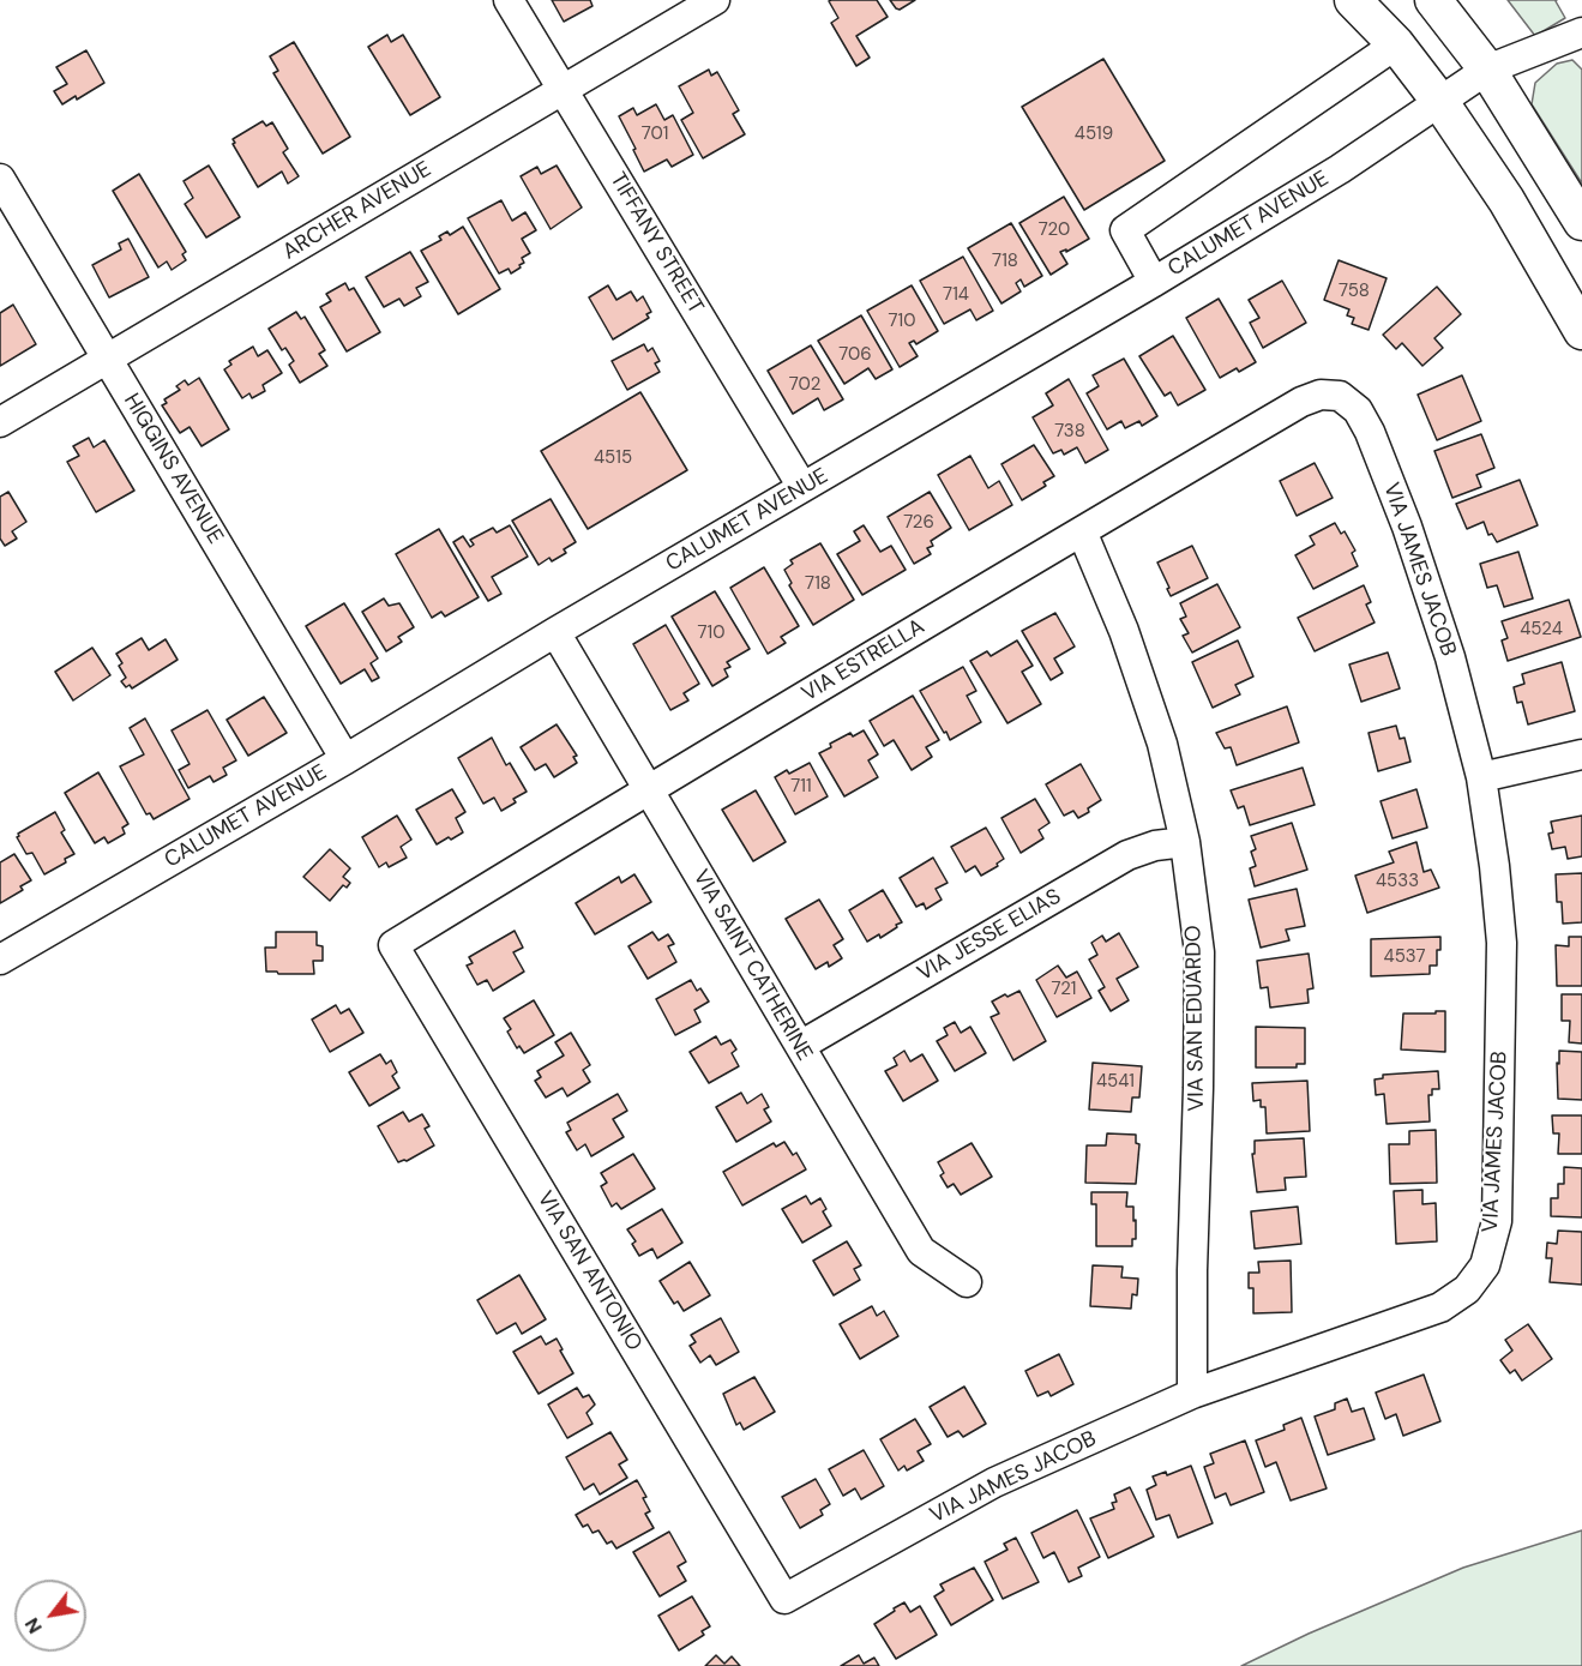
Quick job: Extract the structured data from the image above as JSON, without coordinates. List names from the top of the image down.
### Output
{
  "streets": {
    "street": [
      "ARCHER AVENUE",
      "CALUMET AVENUE",
      "TIFFANY STREET",
      "HIGGINS AVENUE",
      "VIA JAMES JACOB",
      "VIA ESTRELLA",
      "VIA JESSE ELIAS",
      "VIA SAINT CATHERINE",
      "VIA SAN EDUARDO",
      "VIA SAN ANTONIO"
    ]
  },
  "crossings": [
    ["ARCHER AVENUE", "TIFFANY STREET"],
    ["ARCHER AVENUE", "HIGGINS AVENUE"],
    ["CALUMET AVENUE", "TIFFANY STREET"],
    ["CALUMET AVENUE", "HIGGINS AVENUE"],
    ["CALUMET AVENUE", "VIA SAINT CATHERINE"],
    ["VIA JAMES JACOB", "VIA ESTRELLA"],
    ["VIA JAMES JACOB", "VIA SAN EDUARDO"],
    ["VIA JAMES JACOB", "VIA SAN ANTONIO"],
    ["VIA ESTRELLA", "VIA SAINT CATHERINE"],
    ["VIA ESTRELLA", "VIA SAN EDUARDO"],
    ["VIA ESTRELLA", "VIA SAN ANTONIO"],
    ["VIA JESSE ELIAS", "VIA SAINT CATHERINE"],
    ["VIA JESSE ELIAS", "VIA SAN EDUARDO"]
  ],
  "house_numbers": [
    "701",
    "4519",
    "720",
    "718",
    "758",
    "714",
    "710",
    "706",
    "702",
    "738",
    "4515",
    "726",
    "718",
    "4524",
    "710",
    "711",
    "4533",
    "4537",
    "721",
    "4541"
  ],
  "north": "bottom left"
}
